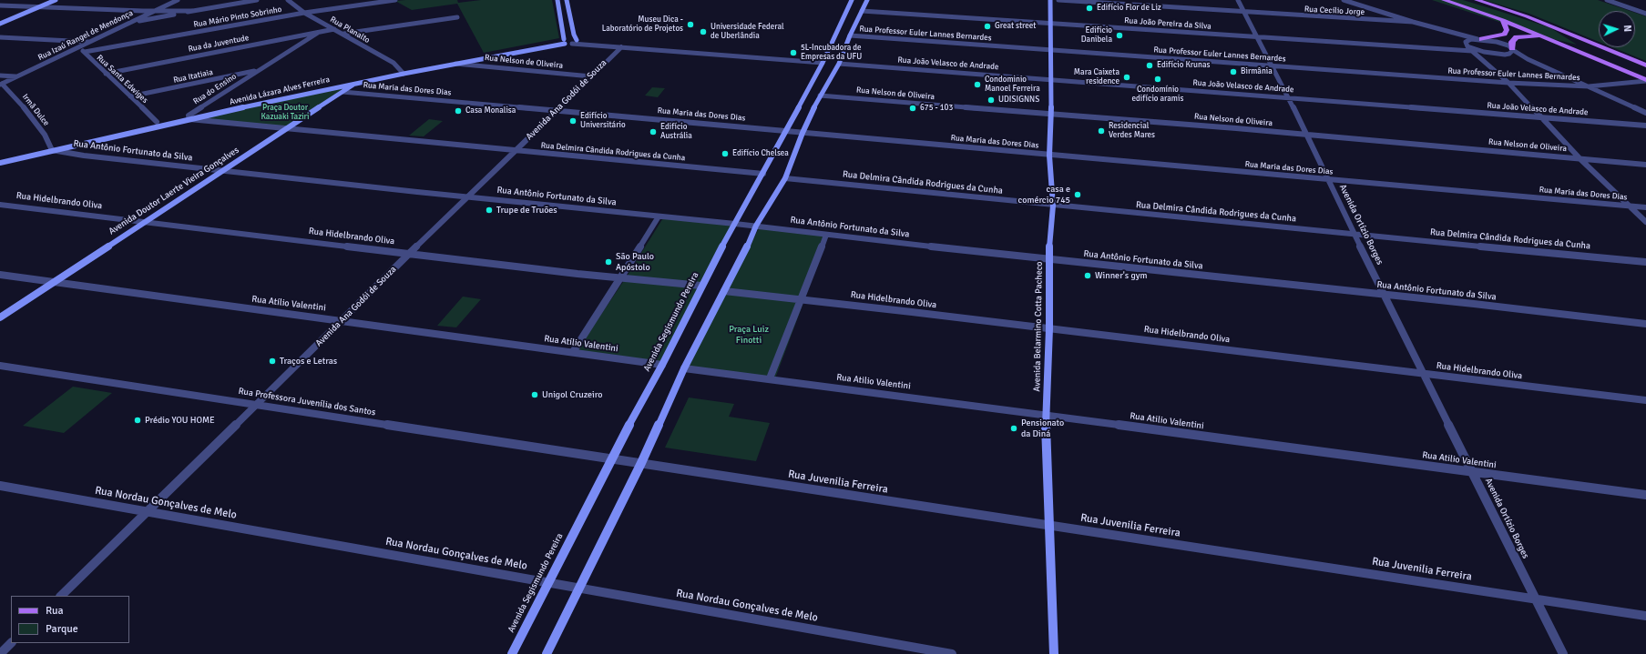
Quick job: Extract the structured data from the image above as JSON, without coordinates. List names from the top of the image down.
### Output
{
  "streets": {
    "main road": [
      "Avenida Lázara Alves Ferreira",
      "Avenida Doutor Laerte Vieira Gonçalves",
      "Avenida Segismundo Pereira",
      "Avenida Belarmino Cotta Pacheco"
    ],
    "street": [
      "Rua Cecílio Jorge",
      "Rua Mário Pinto Sobrinho",
      "Rua João Pereira da Silva",
      "Rua Planalto",
      "Rua Professor Euler Lannes Bernardes",
      "Rua Izaú Rangel de Mendonça",
      "Rua da Juventude",
      "Rua Nelson de Oliveira",
      "Rua João Velasco de Andrade",
      "Rua Itatiaia",
      "Rua Santa Edwiges",
      "Rua do Ensino",
      "Rua Maria das Dores Dias",
      "Avenida Ana Godói de Souza",
      "Irmã Dulce",
      "Rua Antônio Fortunato da Silva",
      "Rua Delmira Cândida Rodrigues da Cunha",
      "Rua Hidelbrando Oliva",
      "Avenida Ortízio Borges",
      "Rua Atílio Valentini",
      "Rua Atilio Valentini",
      "Rua Professora Juvenília dos Santos",
      "Rua Juvenilia Ferreira",
      "Rua Nordau Gonçalves de Melo"
    ]
  },
  "crossings": [
    ["Rua Cecílio Jorge", "Avenida Ortízio Borges"],
    ["Rua Mário Pinto Sobrinho", "Rua Planalto"],
    ["Rua Mário Pinto Sobrinho", "Rua Santa Edwiges"],
    ["Rua João Pereira da Silva", "Avenida Ortízio Borges"],
    ["Rua João Pereira da Silva", "Avenida Segismundo Pereira"],
    ["Rua João Pereira da Silva", "Avenida Belarmino Cotta Pacheco"],
    ["Rua Planalto", "Rua da Juventude"],
    ["Rua Planalto", "Avenida Lázara Alves Ferreira"],
    ["Rua Professor Euler Lannes Bernardes", "Avenida Ortízio Borges"],
    ["Rua Professor Euler Lannes Bernardes", "Avenida Segismundo Pereira"],
    ["Rua Professor Euler Lannes Bernardes", "Avenida Belarmino Cotta Pacheco"],
    ["Rua Izaú Rangel de Mendonça", "Rua Santa Edwiges"],
    ["Rua Izaú Rangel de Mendonça", "Irmã Dulce"],
    ["Rua da Juventude", "Rua Santa Edwiges"],
    ["Rua da Juventude", "Rua do Ensino"],
    ["Rua Nelson de Oliveira", "Avenida Lázara Alves Ferreira"],
    ["Rua Nelson de Oliveira", "Avenida Ana Godói de Souza"],
    ["Rua Nelson de Oliveira", "Avenida Ortízio Borges"],
    ["Rua Nelson de Oliveira", "Avenida Segismundo Pereira"],
    ["Rua Nelson de Oliveira", "Avenida Belarmino Cotta Pacheco"],
    ["Rua João Velasco de Andrade", "Avenida Ortízio Borges"],
    ["Rua João Velasco de Andrade", "Avenida Segismundo Pereira"],
    ["Rua João Velasco de Andrade", "Avenida Belarmino Cotta Pacheco"],
    ["Rua Itatiaia", "Rua Santa Edwiges"],
    ["Rua Itatiaia", "Rua do Ensino"],
    ["Rua Santa Edwiges", "Avenida Lázara Alves Ferreira"],
    ["Rua do Ensino", "Avenida Lázara Alves Ferreira"],
    ["Rua do Ensino", "Rua Delmira Cândida Rodrigues da Cunha"],
    ["Rua do Ensino", "Avenida Doutor Laerte Vieira Gonçalves"],
    ["Rua Maria das Dores Dias", "Avenida Ana Godói de Souza"],
    ["Rua Maria das Dores Dias", "Avenida Doutor Laerte Vieira Gonçalves"],
    ["Rua Maria das Dores Dias", "Avenida Ortízio Borges"],
    ["Rua Maria das Dores Dias", "Avenida Segismundo Pereira"],
    ["Rua Maria das Dores Dias", "Avenida Belarmino Cotta Pacheco"],
    ["Avenida Lázara Alves Ferreira", "Irmã Dulce"],
    ["Avenida Lázara Alves Ferreira", "Rua Antônio Fortunato da Silva"],
    ["Avenida Lázara Alves Ferreira", "Avenida Doutor Laerte Vieira Gonçalves"],
    ["Avenida Ana Godói de Souza", "Rua Antônio Fortunato da Silva"],
    ["Avenida Ana Godói de Souza", "Rua Delmira Cândida Rodrigues da Cunha"],
    ["Avenida Ana Godói de Souza", "Rua Hidelbrando Oliva"],
    ["Avenida Ana Godói de Souza", "Rua Atílio Valentini"],
    ["Avenida Ana Godói de Souza", "Rua Professora Juvenília dos Santos"],
    ["Avenida Ana Godói de Souza", "Rua Nordau Gonçalves de Melo"],
    ["Irmã Dulce", "Rua Antônio Fortunato da Silva"],
    ["Rua Antônio Fortunato da Silva", "Avenida Doutor Laerte Vieira Gonçalves"],
    ["Rua Antônio Fortunato da Silva", "Avenida Ortízio Borges"],
    ["Rua Antônio Fortunato da Silva", "Avenida Segismundo Pereira"],
    ["Rua Antônio Fortunato da Silva", "Avenida Belarmino Cotta Pacheco"],
    ["Rua Delmira Cândida Rodrigues da Cunha", "Avenida Doutor Laerte Vieira Gonçalves"],
    ["Rua Delmira Cândida Rodrigues da Cunha", "Avenida Ortízio Borges"],
    ["Rua Delmira Cândida Rodrigues da Cunha", "Avenida Segismundo Pereira"],
    ["Rua Delmira Cândida Rodrigues da Cunha", "Avenida Belarmino Cotta Pacheco"],
    ["Avenida Doutor Laerte Vieira Gonçalves", "Rua Hidelbrando Oliva"],
    ["Avenida Doutor Laerte Vieira Gonçalves", "Rua Atílio Valentini"],
    ["Rua Hidelbrando Oliva", "Avenida Ortízio Borges"],
    ["Rua Hidelbrando Oliva", "Avenida Segismundo Pereira"],
    ["Rua Hidelbrando Oliva", "Avenida Belarmino Cotta Pacheco"],
    ["Avenida Ortízio Borges", "Rua Atilio Valentini"],
    ["Avenida Ortízio Borges", "Rua Juvenilia Ferreira"],
    ["Rua Atílio Valentini", "Avenida Segismundo Pereira"],
    ["Avenida Segismundo Pereira", "Rua Atilio Valentini"],
    ["Avenida Segismundo Pereira", "Rua Professora Juvenília dos Santos"],
    ["Avenida Segismundo Pereira", "Rua Juvenilia Ferreira"],
    ["Avenida Segismundo Pereira", "Rua Nordau Gonçalves de Melo"],
    ["Avenida Belarmino Cotta Pacheco", "Rua Atilio Valentini"],
    ["Avenida Belarmino Cotta Pacheco", "Rua Juvenilia Ferreira"],
    ["Rua Professora Juvenília dos Santos", "Rua Juvenilia Ferreira"]
  ],
  "parks": ["Praça Doutor Kazuaki Taziri", "Praça Luiz Finotti"],
  "places": [
    "Edifício Flor de Liz",
    "Museu Dica - Laboratório de Projetos",
    "Great street",
    "Universidade Federal de Uberlândia",
    "Edifício Danibela",
    "5L-Incubadora de Empresas da UFU",
    "Edifício Krunas",
    "Birmânia",
    "Mara Caixeta residence",
    "Condomínio edifício aramis",
    "Condominio Manoel Ferreira",
    "UDISIGNNS",
    "675 - 103",
    "Casa Monalisa",
    "Edifício Universitário",
    "Residencial Verdes Mares",
    "Edifício Austrália",
    "Edifício Chelsea",
    "casa e comércio 745",
    "Trupe de Truões",
    "São Paulo Apóstolo",
    "Winner's gym",
    "Traços e Letras",
    "Unigol Cruzeiro",
    "Prédio YOU HOME",
    "Pensionato da Diná"
  ],
  "legend": ["Rua", "Parque"],
  "north": "right"
}
